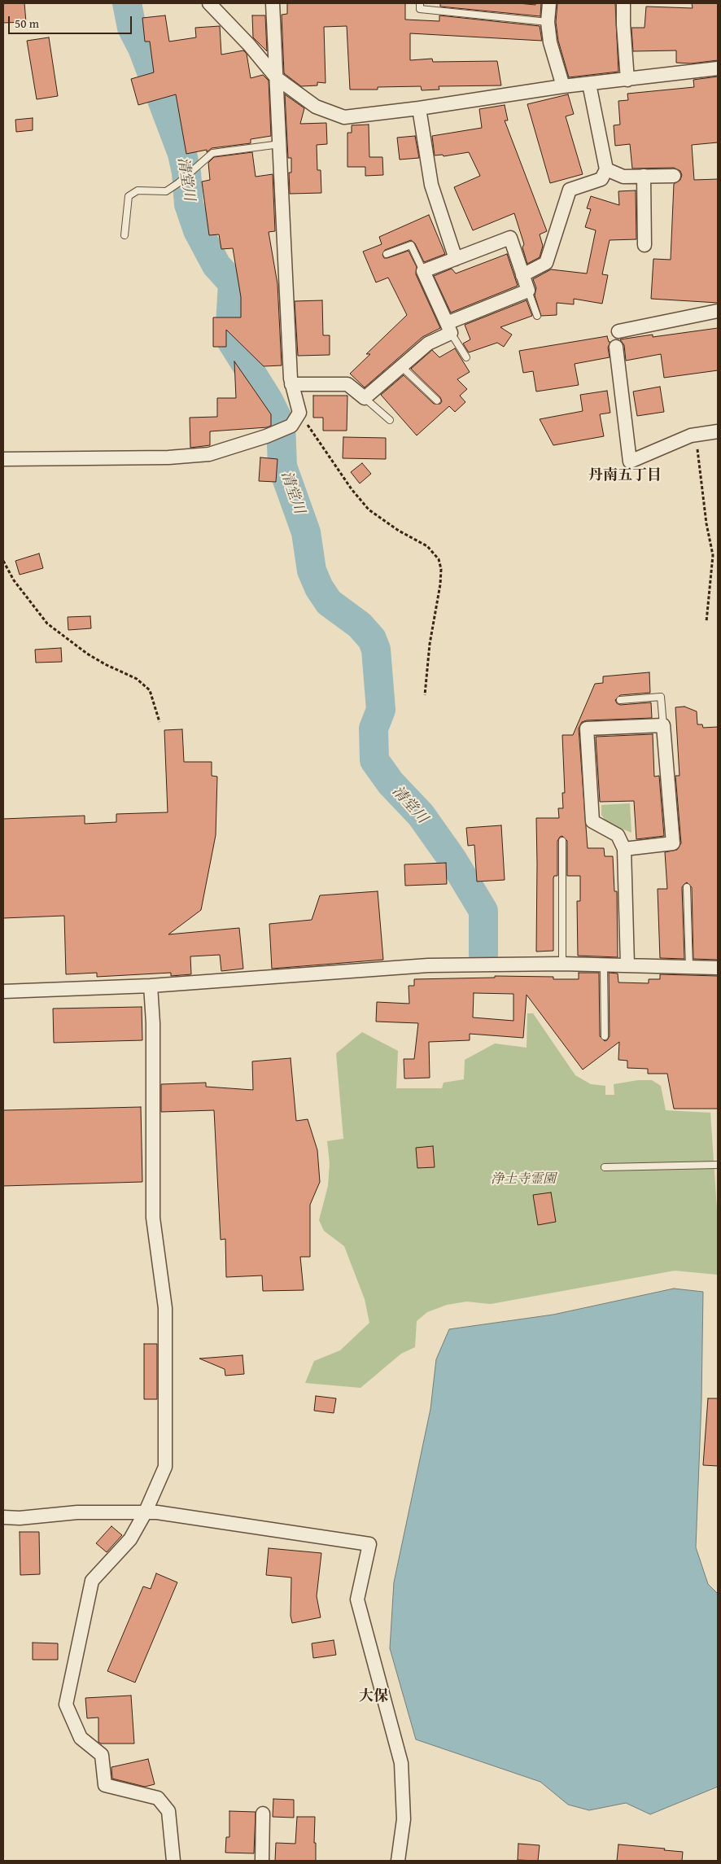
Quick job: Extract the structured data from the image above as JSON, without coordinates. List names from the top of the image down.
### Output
{
  "districts": ["丹南五丁目", "大保"],
  "water": ["清堂川"],
  "parks": ["浄土寺霊園"],
  "scale_bar": "50 m"
}
